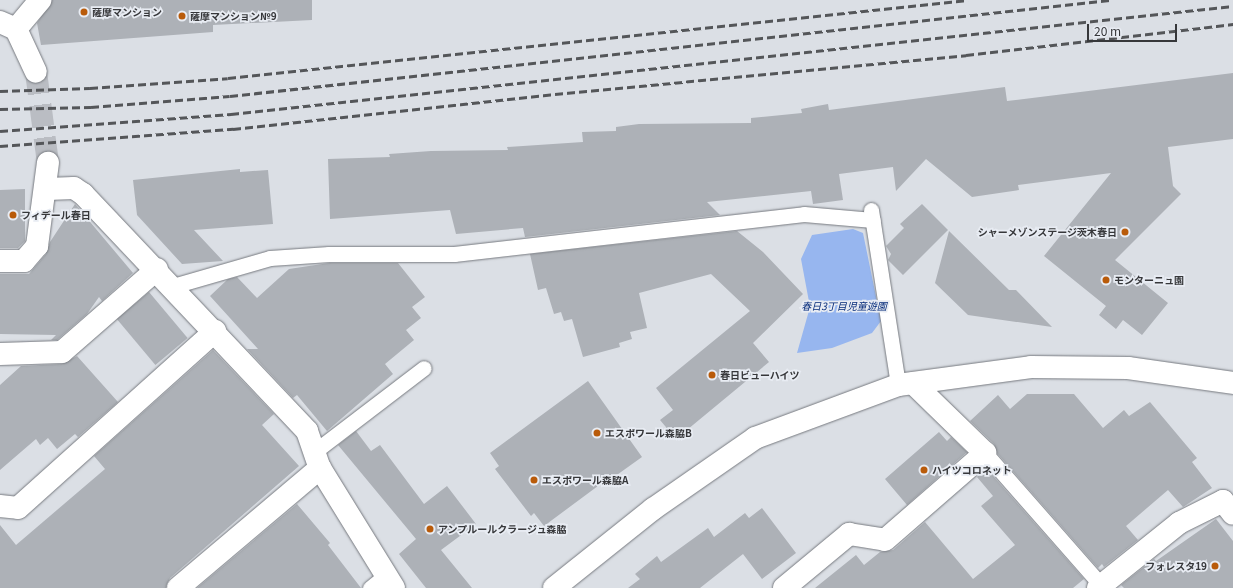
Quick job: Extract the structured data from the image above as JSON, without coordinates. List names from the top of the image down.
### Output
{
  "parks": ["春日3丁目児童遊園"],
  "places": [
    "薩摩マンション",
    "薩摩マンション№9",
    "フィデール春日",
    "シャーメゾンステージ茨木春日",
    "モンターニュ園",
    "春日ビューハイツ",
    "エスポワール森脇B",
    "ハイツコロネット",
    "エスポワール森脇A",
    "アンプルールクラージュ森脇",
    "フォレスタ19"
  ],
  "scale_bar": "20 m"
}
